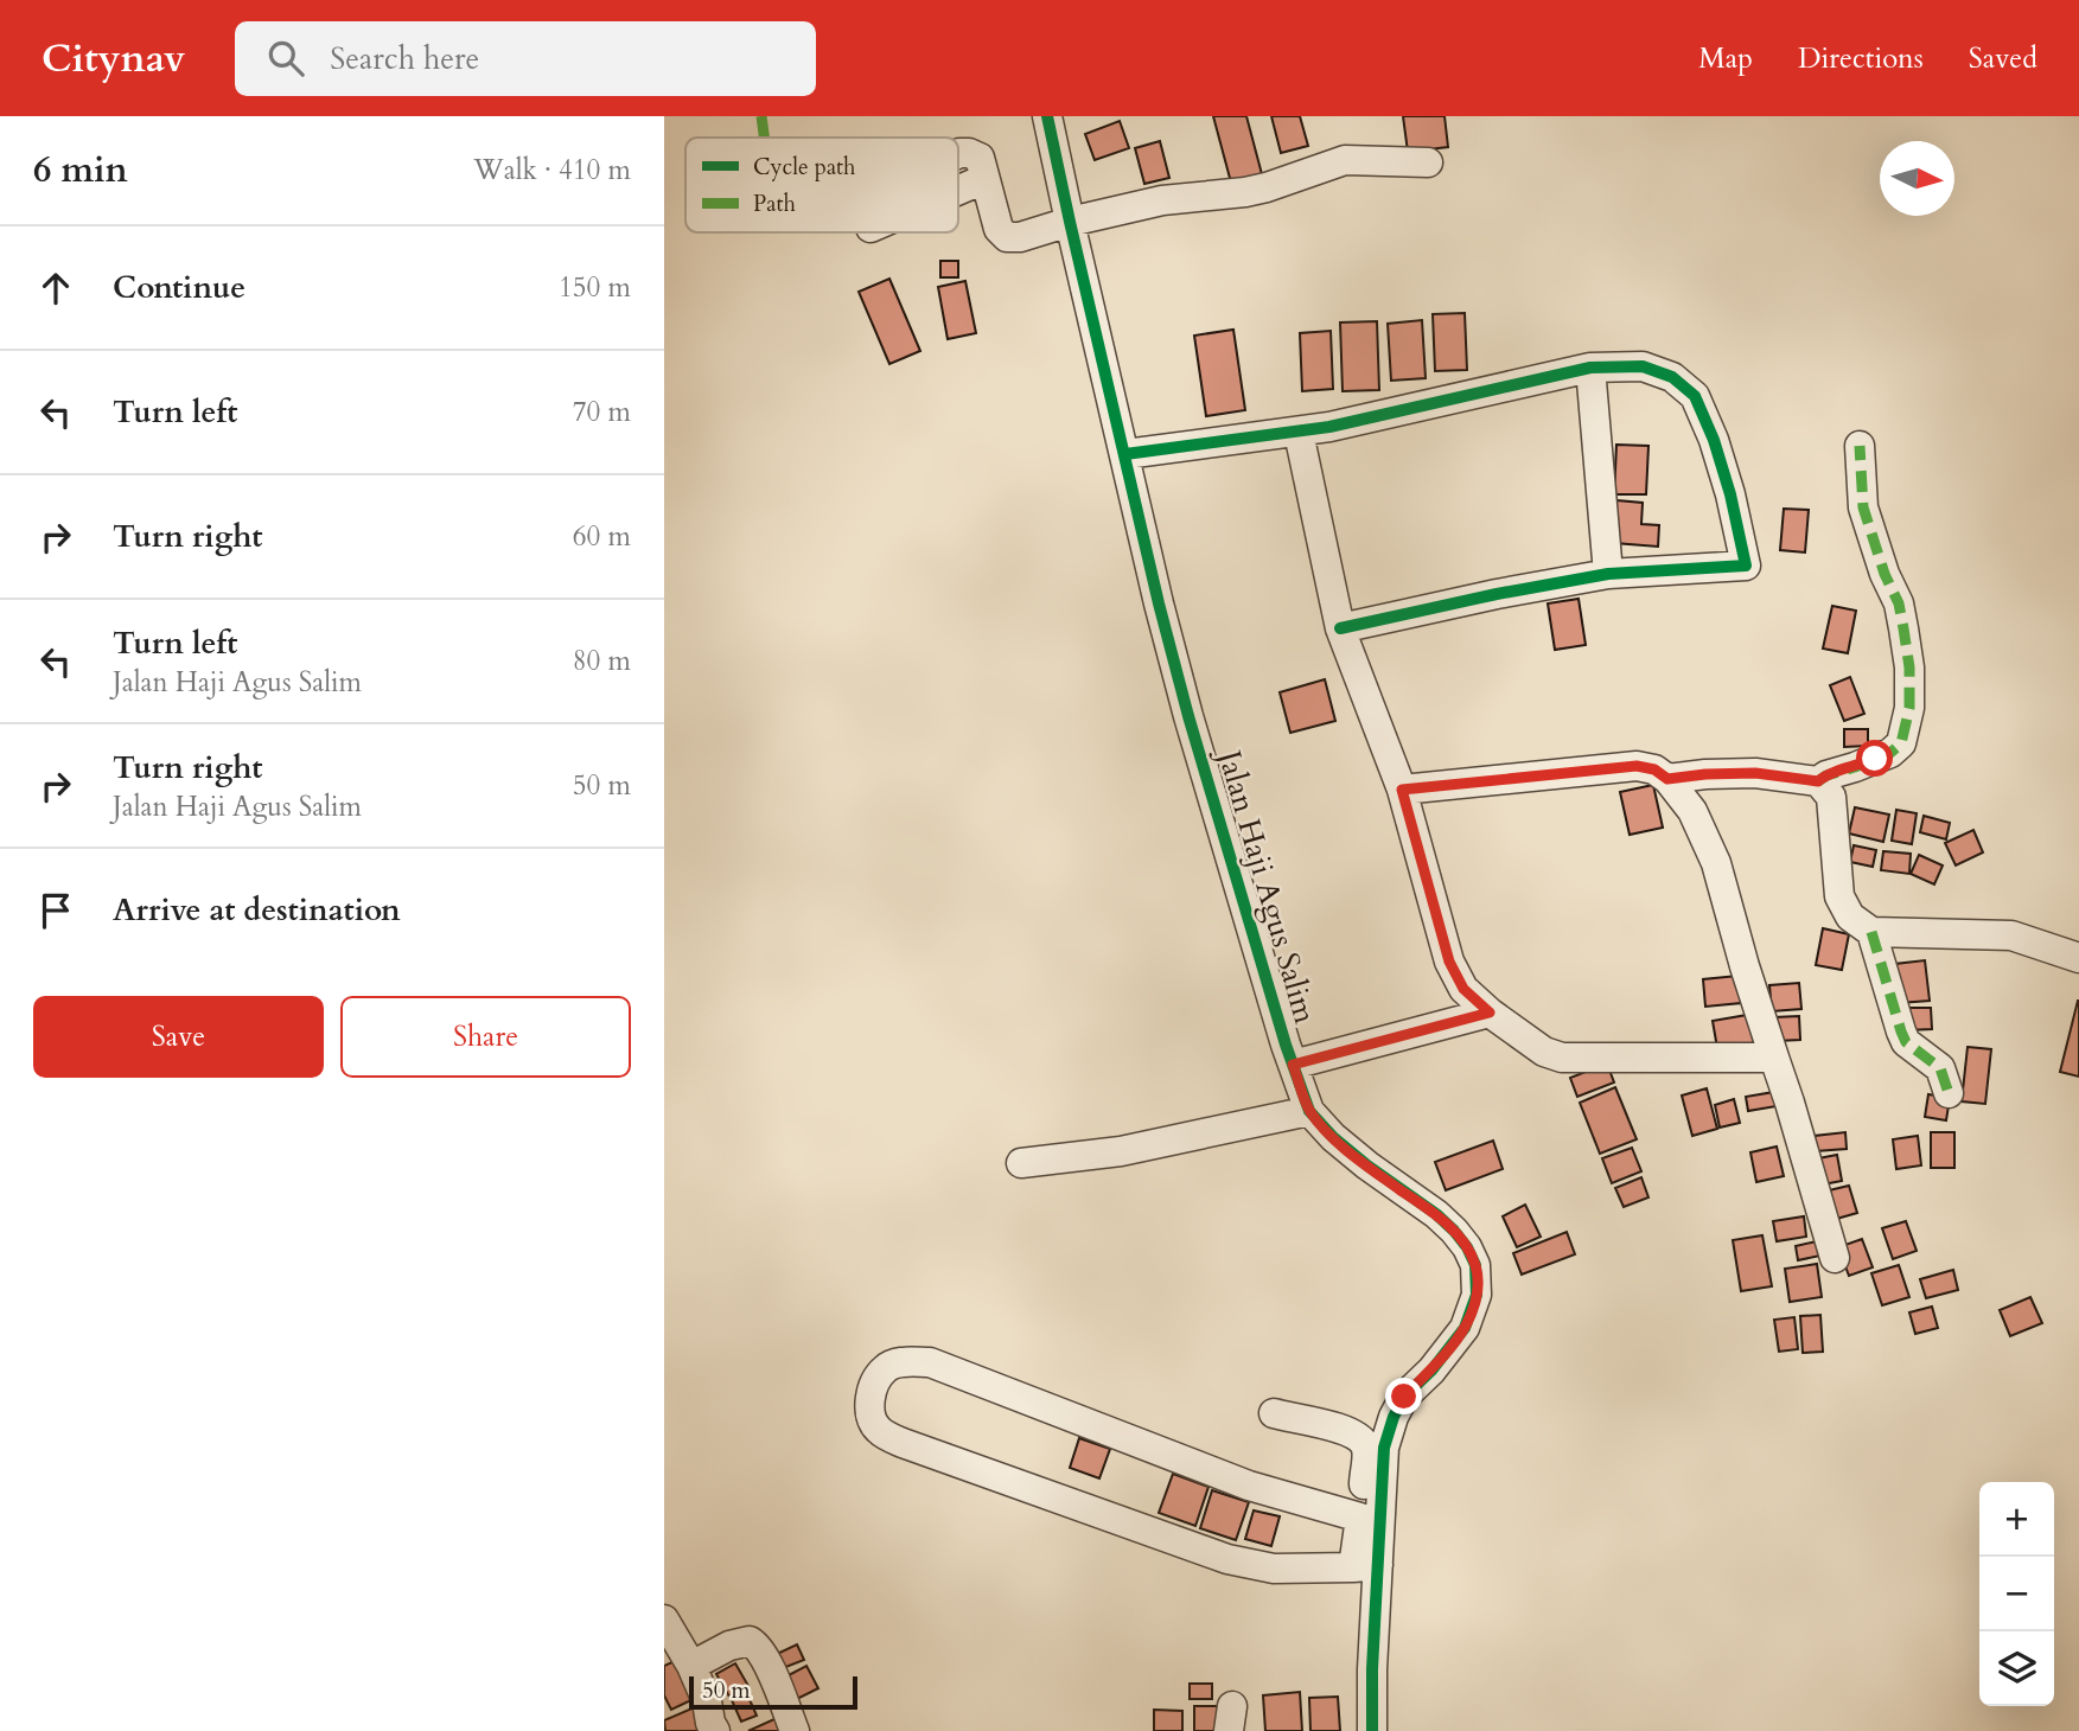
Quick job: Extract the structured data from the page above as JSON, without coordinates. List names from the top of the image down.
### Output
{
  "streets": {
    "street": ["Jalan Haji Agus Salim"]
  },
  "legend": ["Cycle path", "Path"],
  "scale_bar": "50 m",
  "north": "right",
  "page": {
    "header": "Citynav",
    "search": "Search here",
    "nav": ["Map", "Directions", "Saved"],
    "heading": ["6 min", "Walk · 410 m"],
    "list": [
      ["Continue", "150 m"],
      ["Turn left", "70 m"],
      ["Turn right", "60 m"],
      ["Turn left", "Jalan Haji Agus Salim", "80 m"],
      ["Turn right", "Jalan Haji Agus Salim", "50 m"],
      "Arrive at destination"
    ],
    "buttons": ["Save", "Share"],
    "map_buttons": ["+", "−"],
    "scale": "50 m"
  }
}
